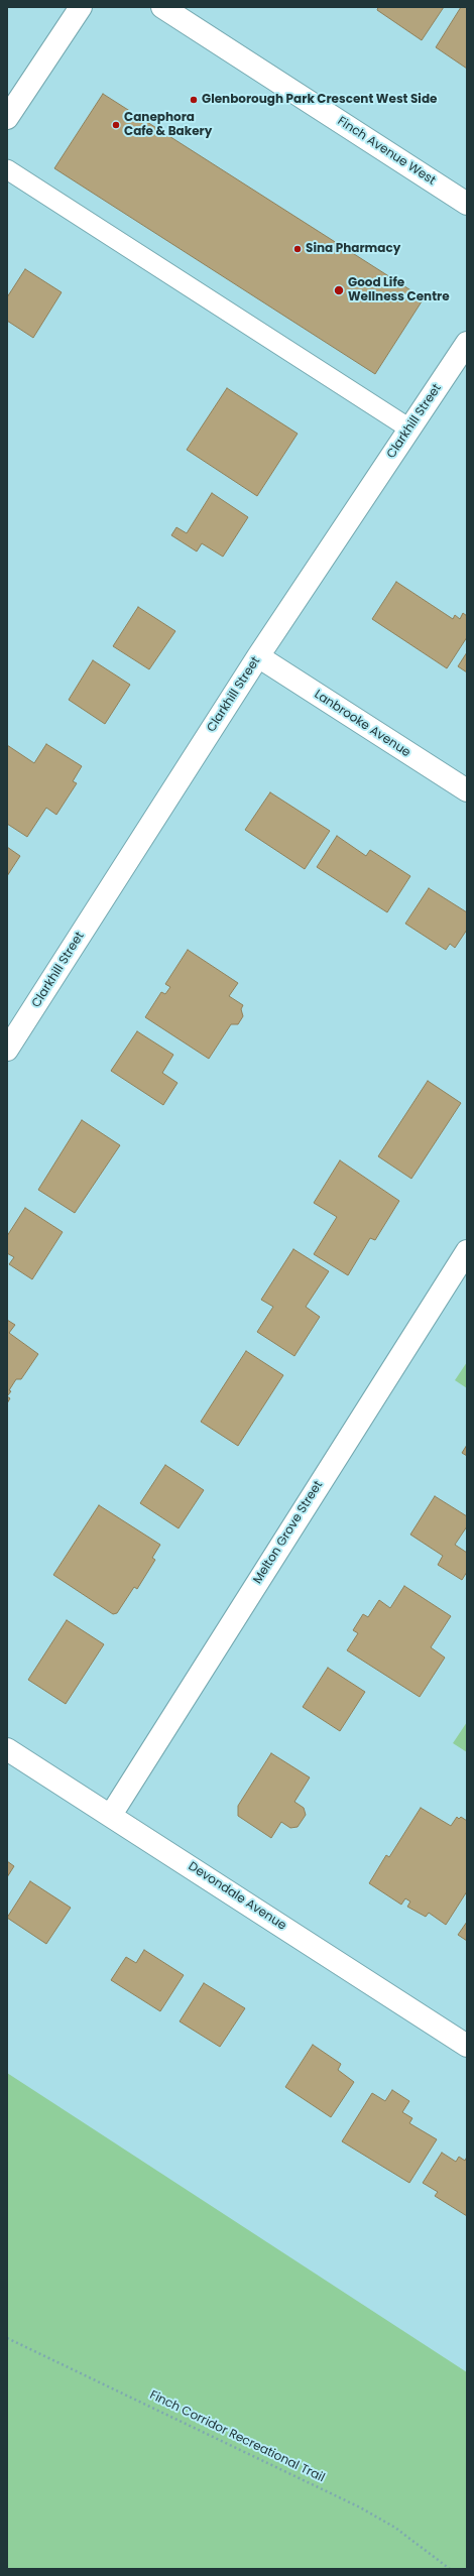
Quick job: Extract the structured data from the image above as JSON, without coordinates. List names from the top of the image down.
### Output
{
  "streets": {
    "street": [
      "Finch Avenue West",
      "Clarkhill Street",
      "Lanbrooke Avenue",
      "Melton Grove Street",
      "Devondale Avenue"
    ],
    "path": ["Finch Corridor Recreational Trail"]
  },
  "crossings": [
    ["Clarkhill Street", "Lanbrooke Avenue"],
    ["Melton Grove Street", "Devondale Avenue"]
  ],
  "places": [
    "Glenborough Park Crescent West Side",
    "Canephora Cafe & Bakery",
    "Sina Pharmacy",
    "Good Life Wellness Centre"
  ]
}
